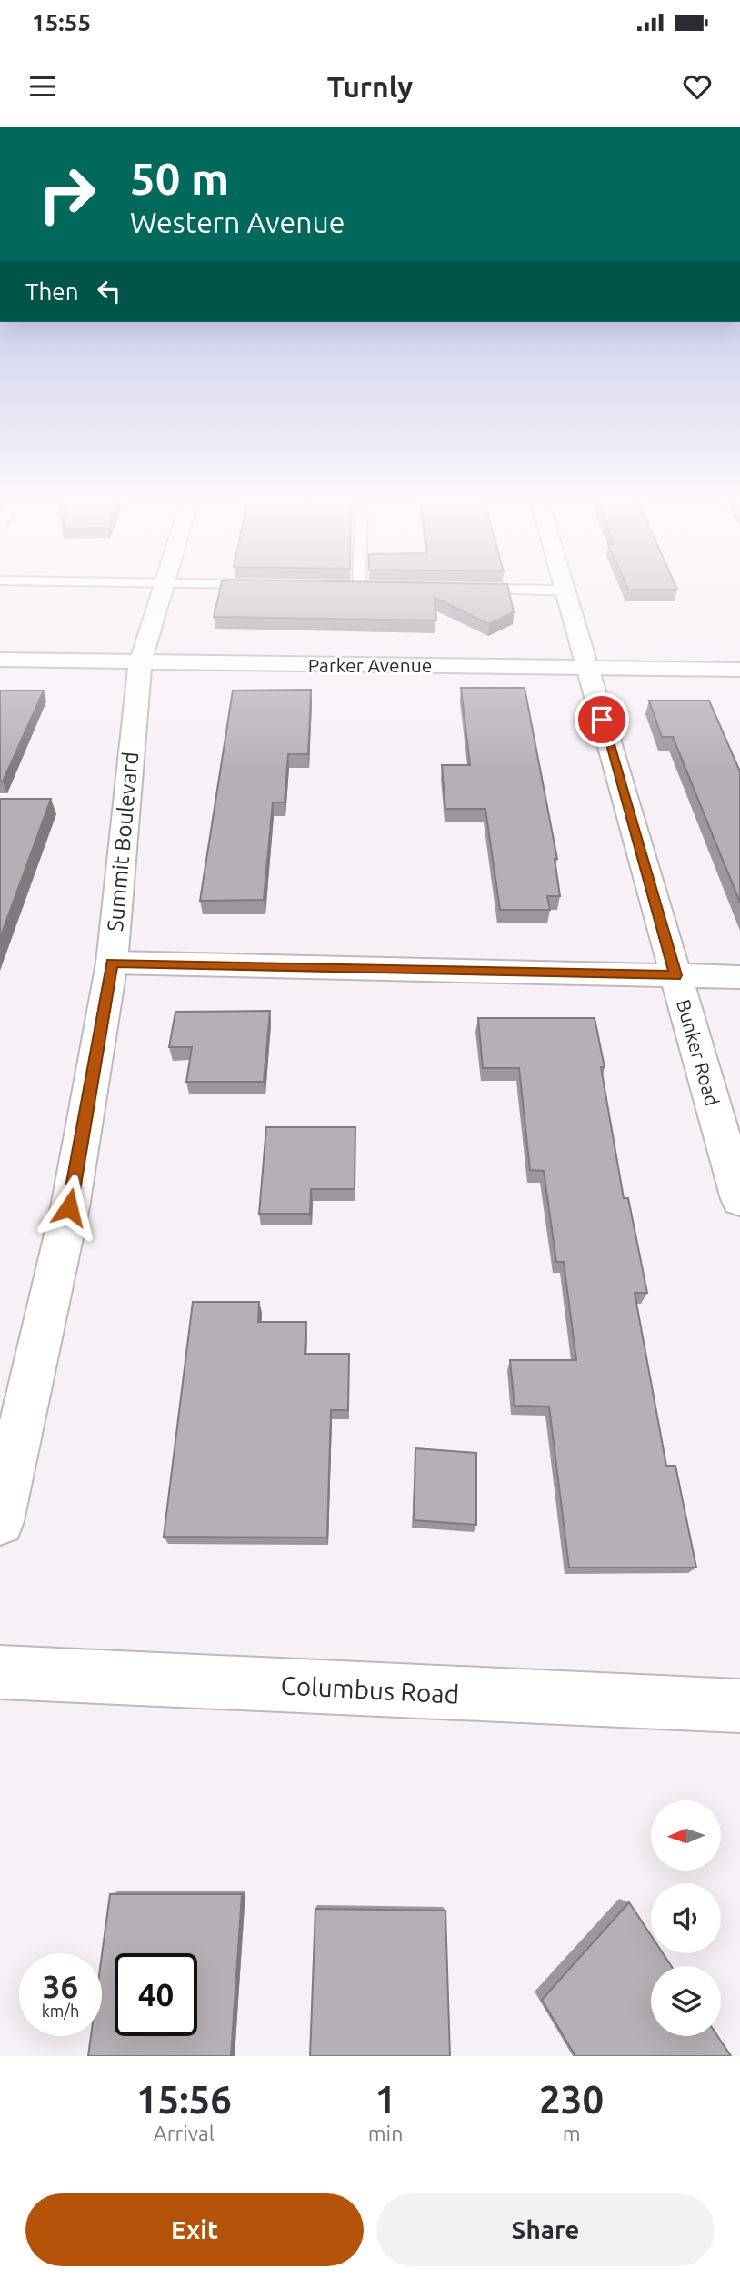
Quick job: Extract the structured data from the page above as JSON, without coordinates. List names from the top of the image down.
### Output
{
  "streets": {
    "street": [
      "Parker Avenue",
      "Summit Boulevard",
      "Bunker Road",
      "Columbus Road"
    ]
  },
  "crossings": [
    ["Parker Avenue", "Summit Boulevard"],
    ["Parker Avenue", "Bunker Road"]
  ],
  "north": "left",
  "page": {
    "status": "15:55",
    "header": "Turnly",
    "turn": ["50 m", "Western Avenue"],
    "then": "Then",
    "speed": "36 km/h",
    "limit": "40",
    "eta": [
      "15:56",
      "Arrival",
      "1",
      "min",
      "230",
      "m"
    ],
    "buttons": ["Exit", "Share"]
  }
}
